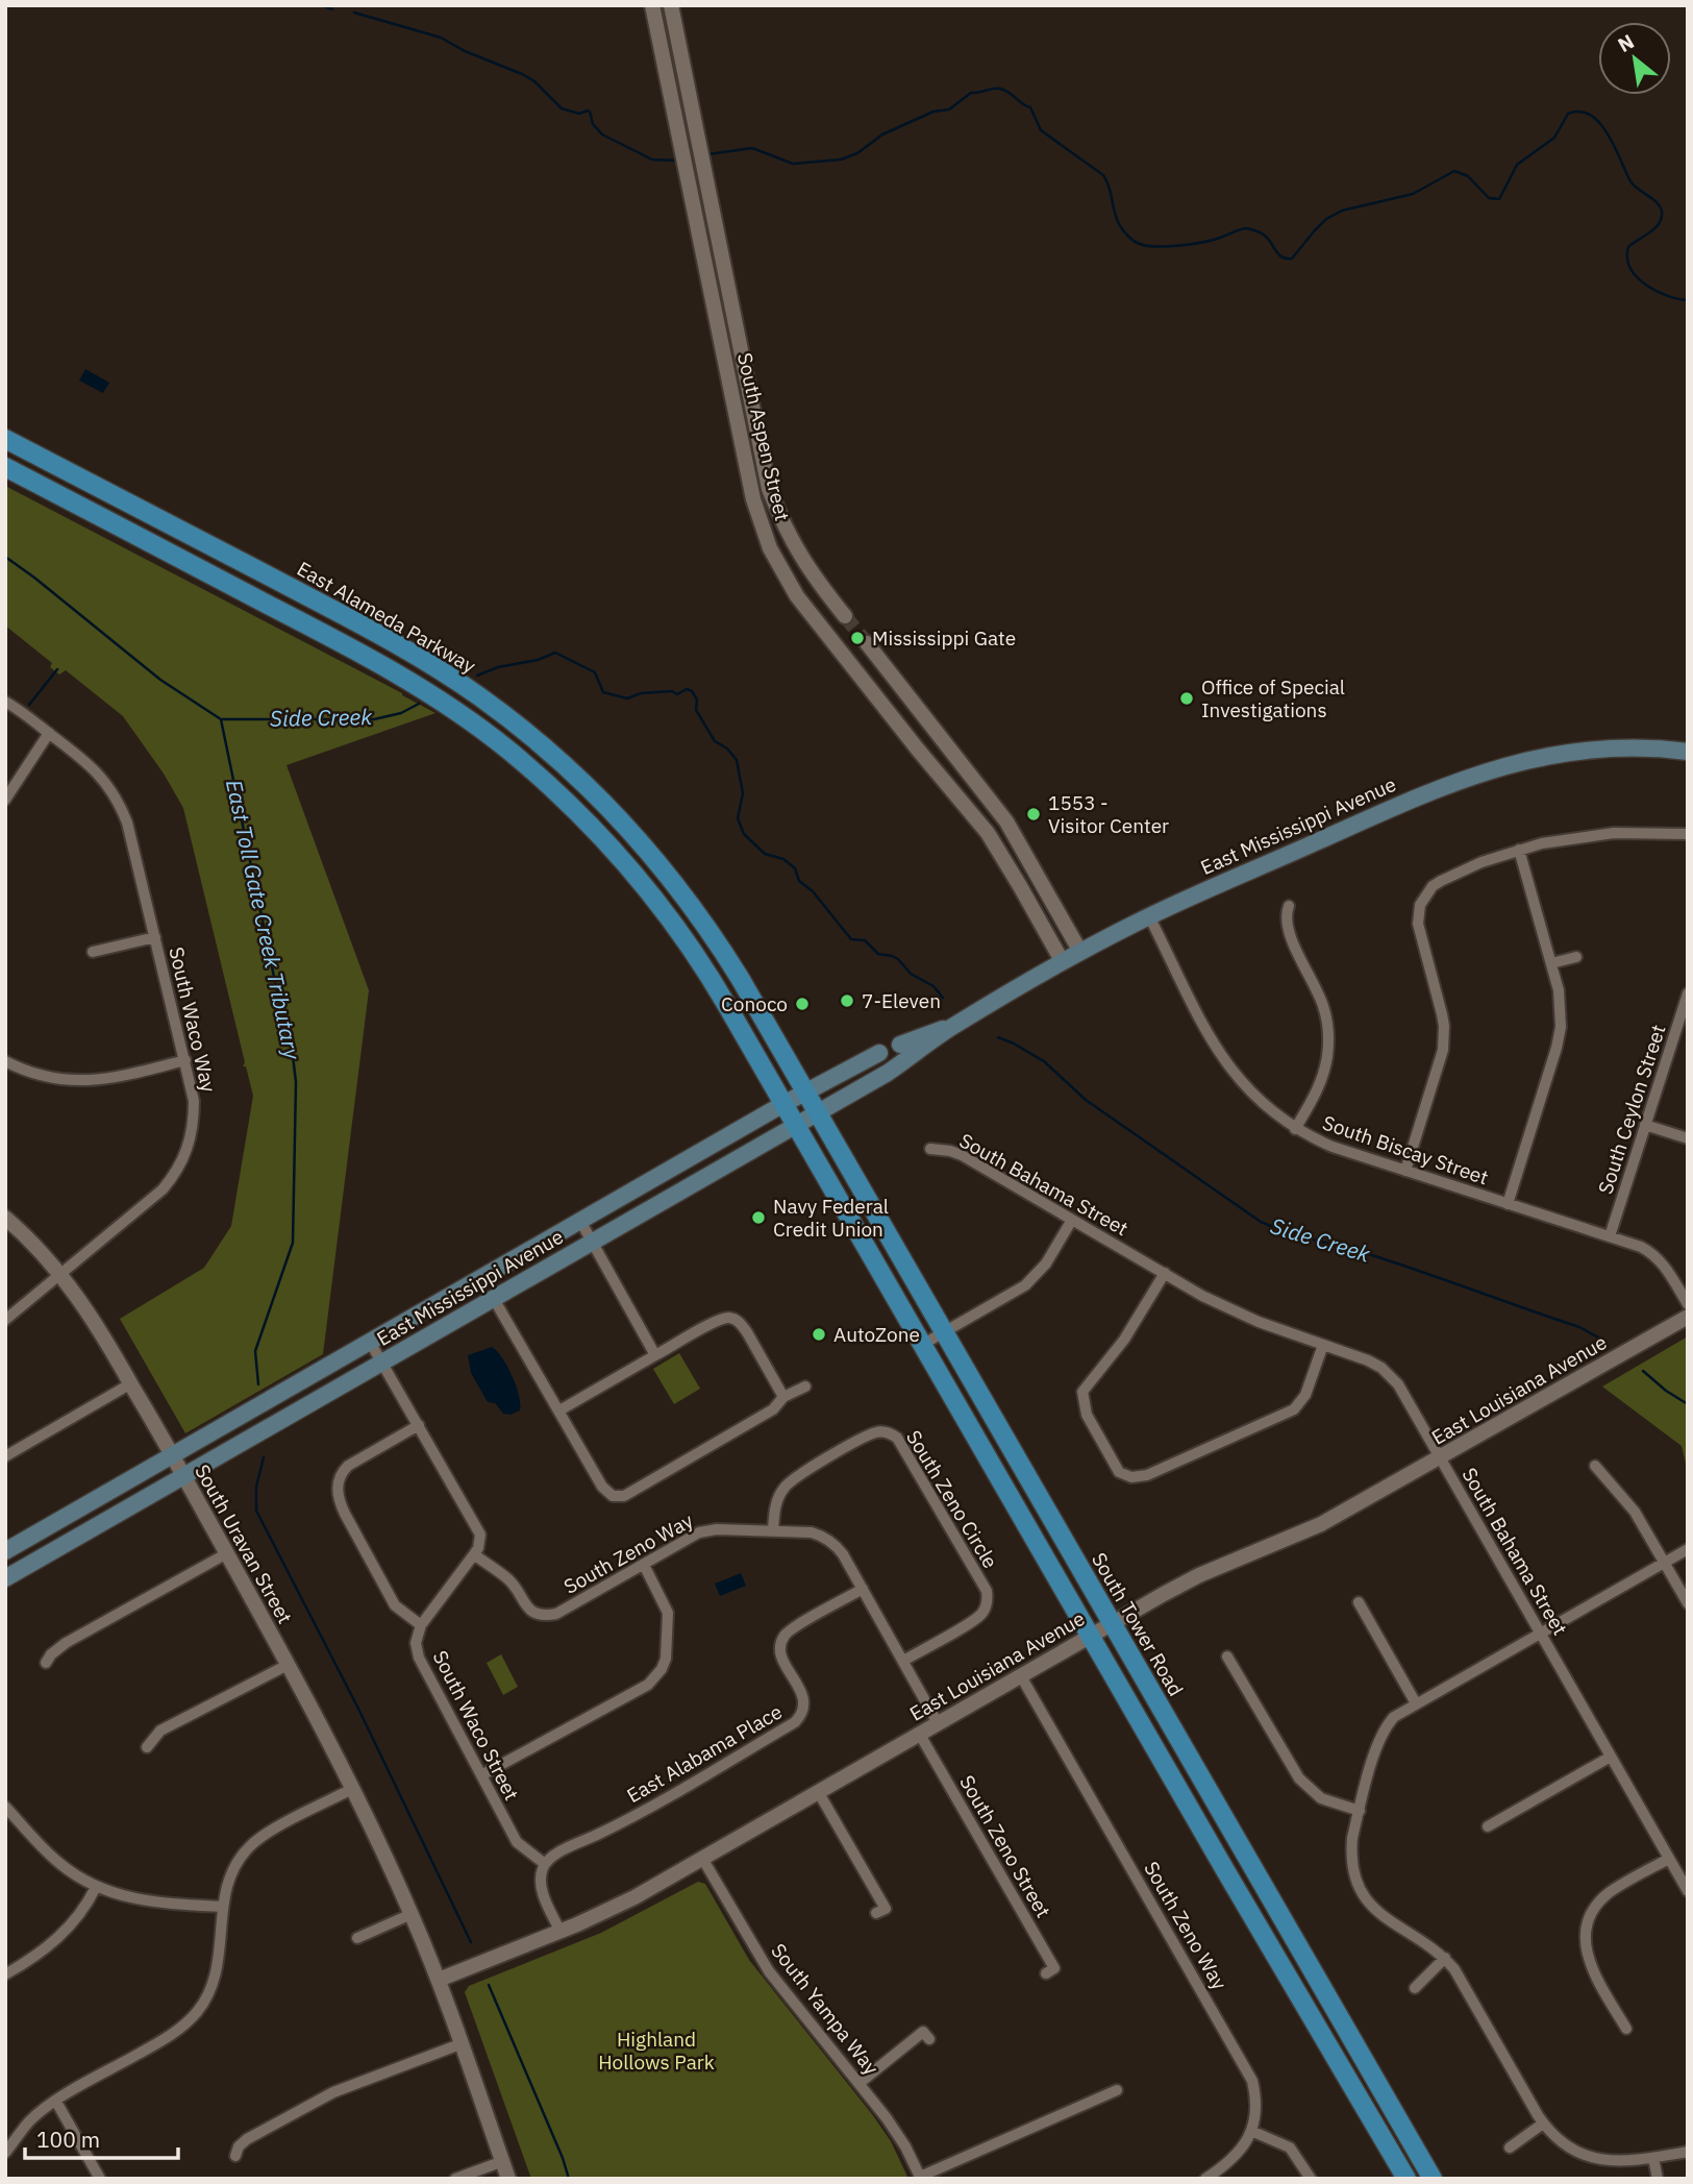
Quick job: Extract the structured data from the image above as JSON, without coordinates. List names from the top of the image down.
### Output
{
  "streets": {
    "main road": ["East Alameda Parkway", "East Mississippi Avenue", "South Tower Road"],
    "street": [
      "South Aspen Street",
      "South Waco Way",
      "South Ceylon Street",
      "South Biscay Street",
      "South Bahama Street",
      "East Louisiana Avenue",
      "South Zeno Circle",
      "South Uravan Street",
      "South Zeno Way",
      "South Waco Street",
      "East Alabama Place",
      "South Zeno Street",
      "South Yampa Way"
    ]
  },
  "crossings": [
    ["South Aspen Street", "East Mississippi Avenue"],
    ["East Alameda Parkway", "East Mississippi Avenue"],
    ["East Alameda Parkway", "South Tower Road"],
    ["East Mississippi Avenue", "South Biscay Street"],
    ["East Mississippi Avenue", "South Uravan Street"],
    ["East Mississippi Avenue", "South Tower Road"],
    ["South Waco Way", "South Uravan Street"],
    ["South Ceylon Street", "South Biscay Street"],
    ["South Bahama Street", "East Louisiana Avenue"],
    ["East Louisiana Avenue", "South Uravan Street"],
    ["East Louisiana Avenue", "South Zeno Way"],
    ["East Louisiana Avenue", "South Tower Road"],
    ["East Louisiana Avenue", "South Zeno Street"],
    ["East Louisiana Avenue", "South Yampa Way"],
    ["South Zeno Circle", "South Zeno Way"],
    ["South Zeno Way", "East Alabama Place"],
    ["South Waco Street", "East Alabama Place"]
  ],
  "water": ["Side Creek", "East Toll Gate Creek Tributary"],
  "parks": ["Highland Hollows Park"],
  "places": [
    "Mississippi Gate",
    "Office of Special Investigations",
    "1553 - Visitor Center",
    "7-Eleven",
    "Conoco",
    "Navy Federal Credit Union",
    "AutoZone"
  ],
  "scale_bar": "100 m",
  "north": "top left"
}
